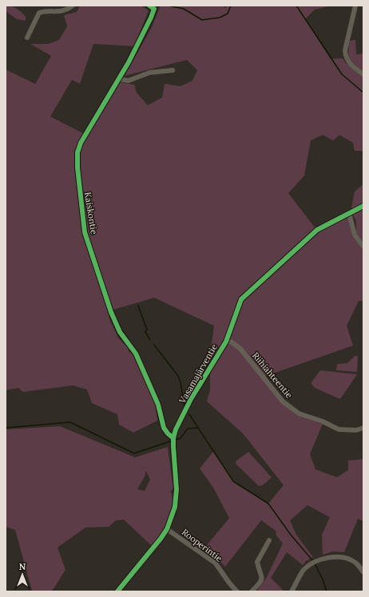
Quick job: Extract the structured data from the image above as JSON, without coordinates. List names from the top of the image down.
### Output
{
  "streets": {
    "street": [
      "Kaiskontie",
      "Vasamajärventie",
      "Riihiahteentie",
      "Rooperintie"
    ]
  },
  "crossings": [
    ["Kaiskontie", "Vasamajärventie"],
    ["Vasamajärventie", "Riihiahteentie"],
    ["Vasamajärventie", "Rooperintie"]
  ],
  "north": "top"
}
